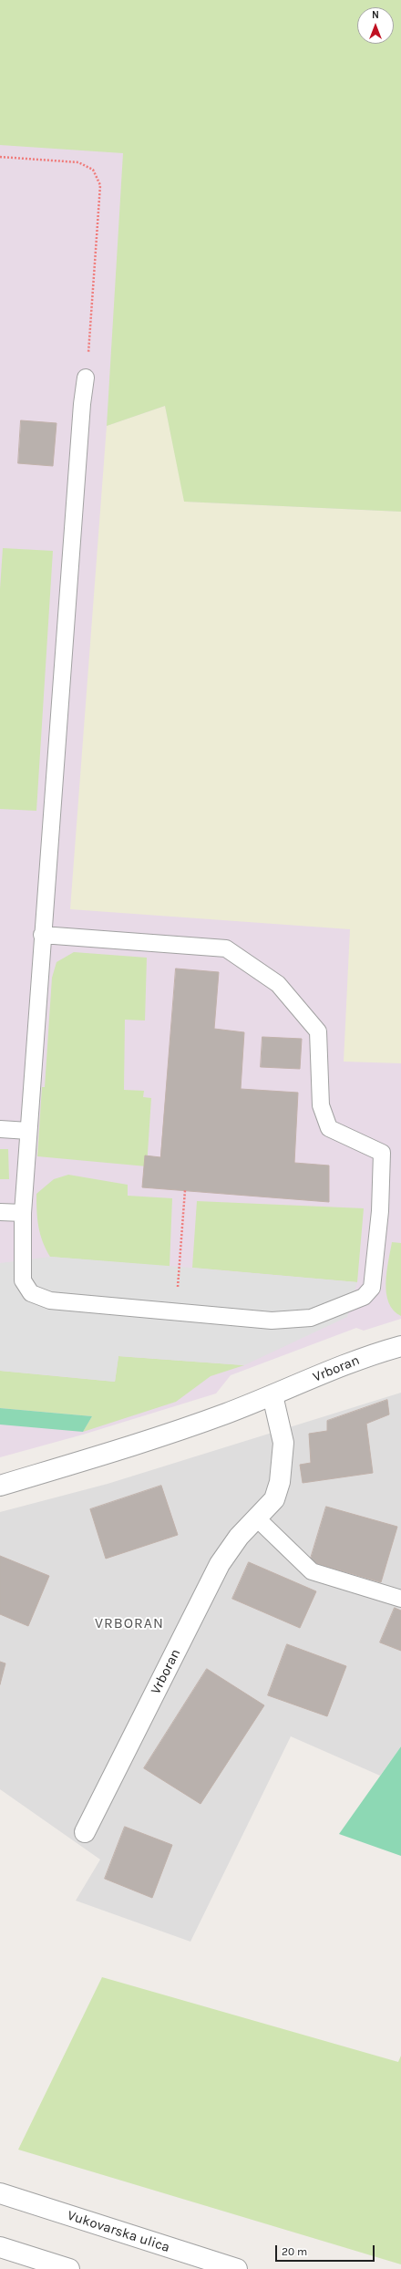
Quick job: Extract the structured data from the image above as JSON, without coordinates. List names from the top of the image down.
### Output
{
  "streets": {
    "street": ["Vrboran", "Vukovarska ulica"]
  },
  "districts": ["VRBORAN"],
  "scale_bar": "20 m",
  "north": "top"
}
